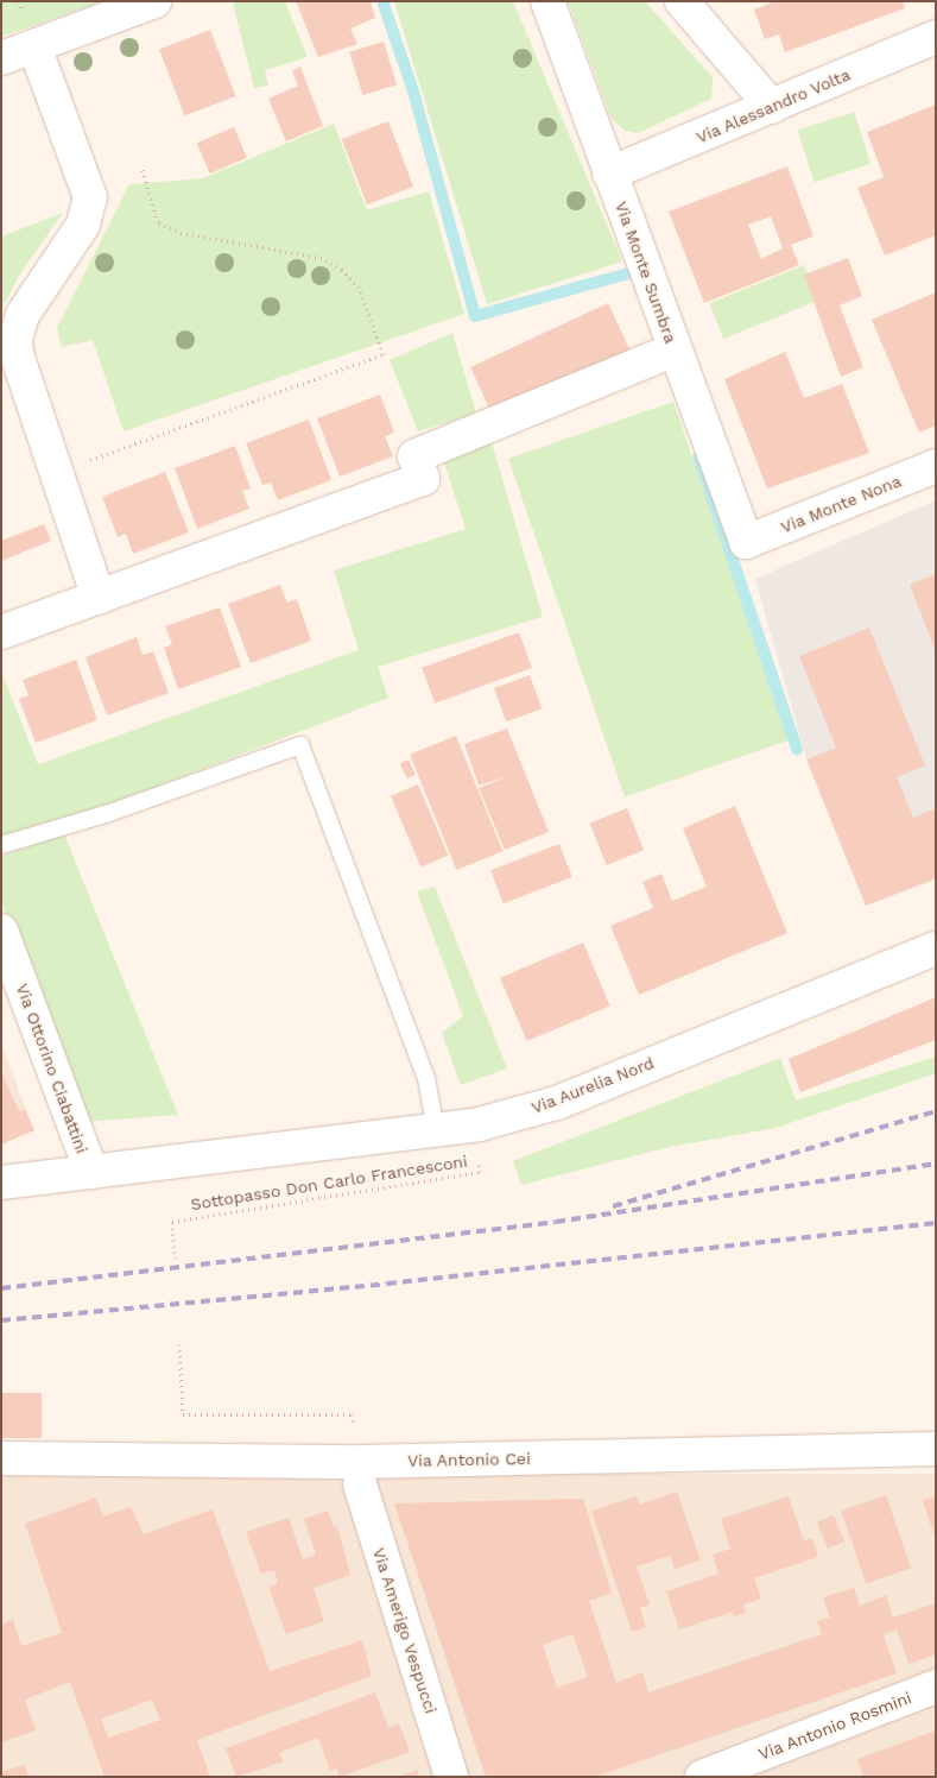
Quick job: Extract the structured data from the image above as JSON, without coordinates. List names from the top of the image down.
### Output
{
  "streets": {
    "street": [
      "Via Alessandro Volta",
      "Via Monte Sumbra",
      "Via Monte Nona",
      "Via Ottorino Ciabattini",
      "Via Aurelia Nord",
      "Via Antonio Cei",
      "Via Amerigo Vespucci",
      "Via Antonio Rosmini"
    ],
    "path": ["Sottopasso Don Carlo Francesconi"]
  },
  "crossings": [
    ["Via Alessandro Volta", "Via Monte Sumbra"],
    ["Via Monte Sumbra", "Via Monte Nona"],
    ["Via Ottorino Ciabattini", "Via Aurelia Nord"],
    ["Via Aurelia Nord", "Sottopasso Don Carlo Francesconi"],
    ["Via Antonio Cei", "Via Amerigo Vespucci"]
  ]
}
